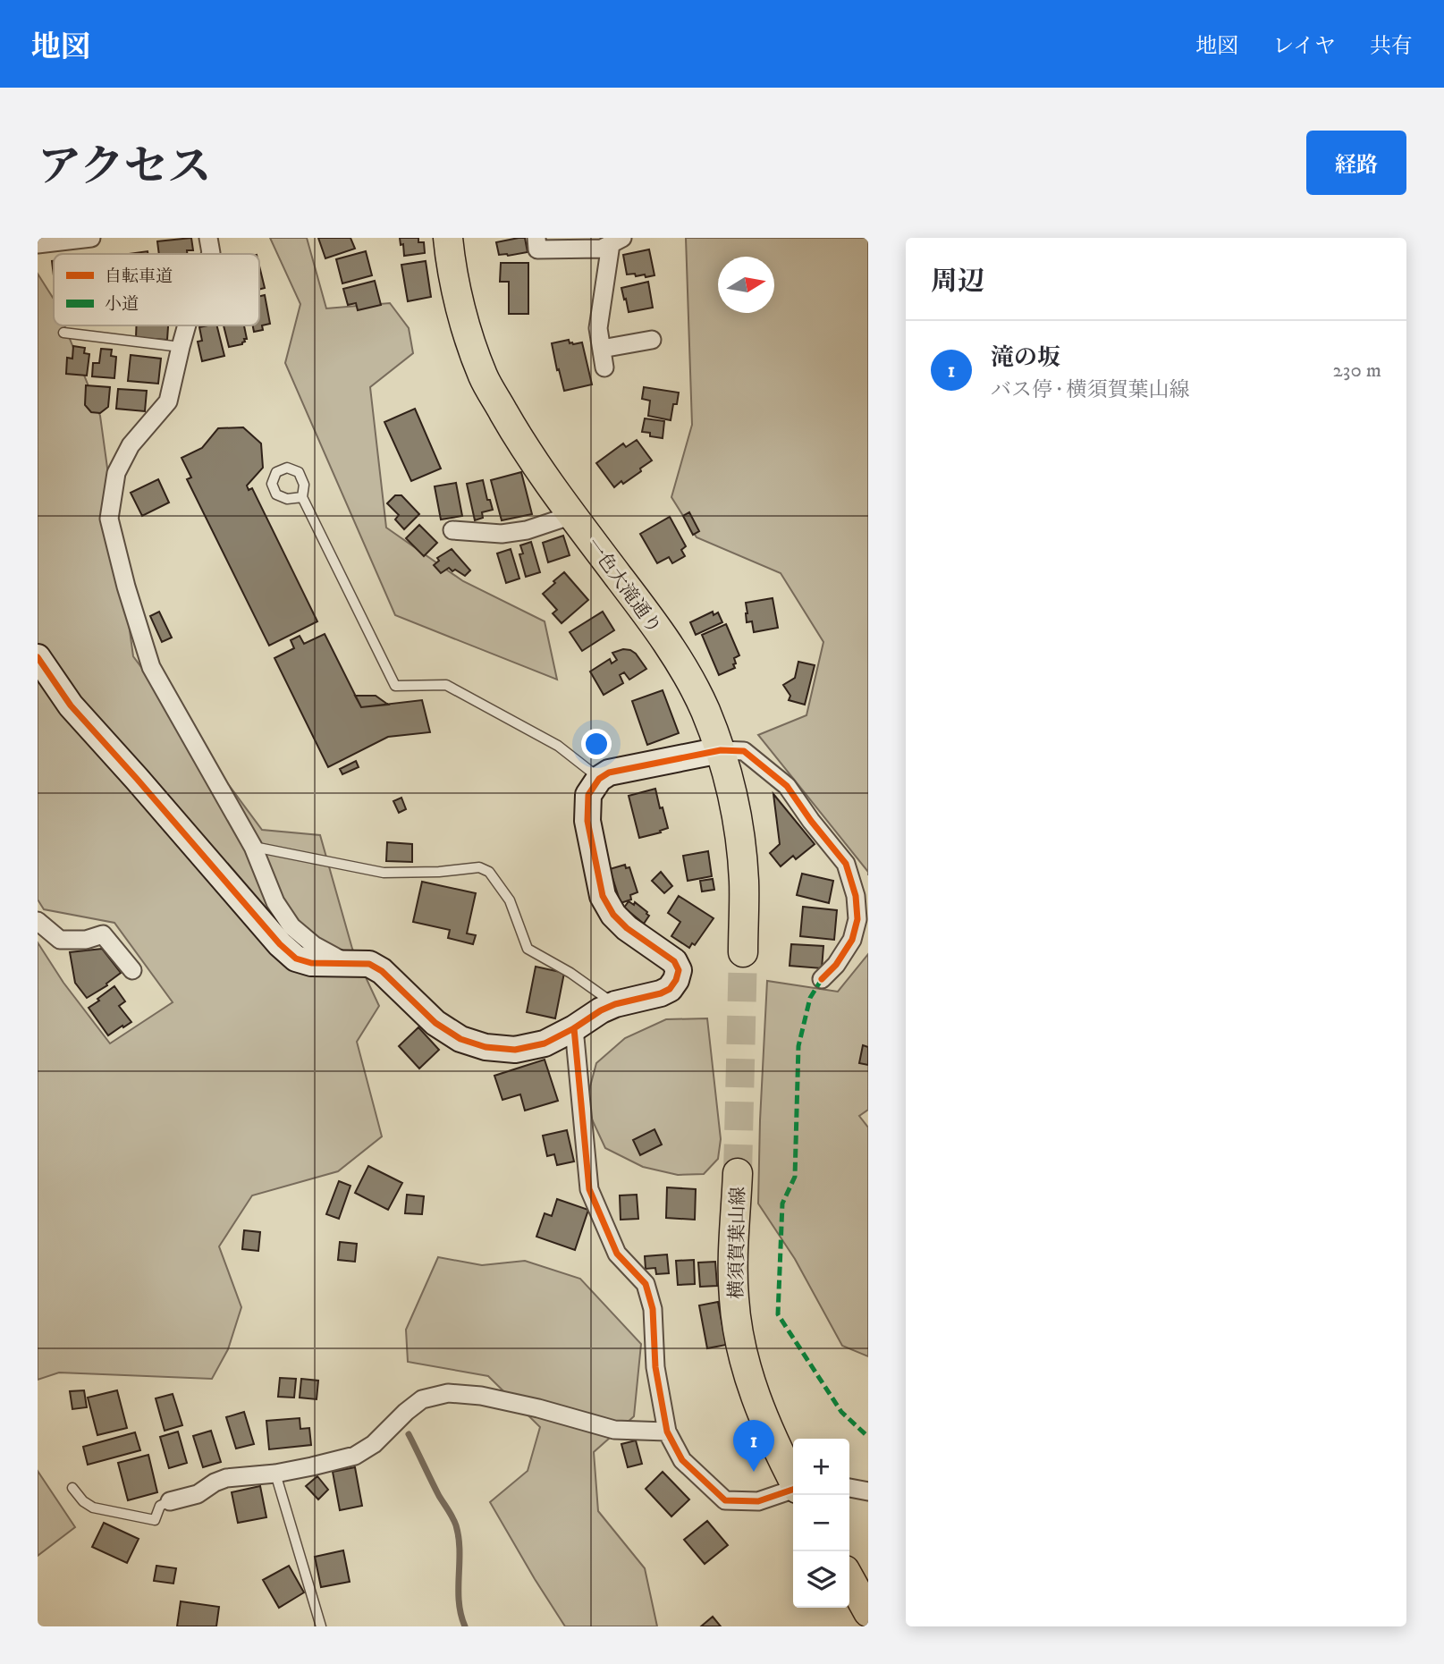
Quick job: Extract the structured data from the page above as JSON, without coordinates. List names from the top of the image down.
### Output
{
  "streets": {
    "main road": ["一色大滝通り", "横須賀葉山線"]
  },
  "legend": ["自転車道", "小道"],
  "north": "right",
  "page": {
    "header": "地図",
    "nav": ["地図", "レイヤ", "共有"],
    "title": "アクセス",
    "buttons": "経路",
    "heading": "周辺",
    "list": [
      {
        "mark": "1",
        "name": "滝の坂",
        "note": "バス停 · 横須賀葉山線",
        "value": "230 m"
      }
    ],
    "pins": "1",
    "map_buttons": ["+", "−"]
  }
}
